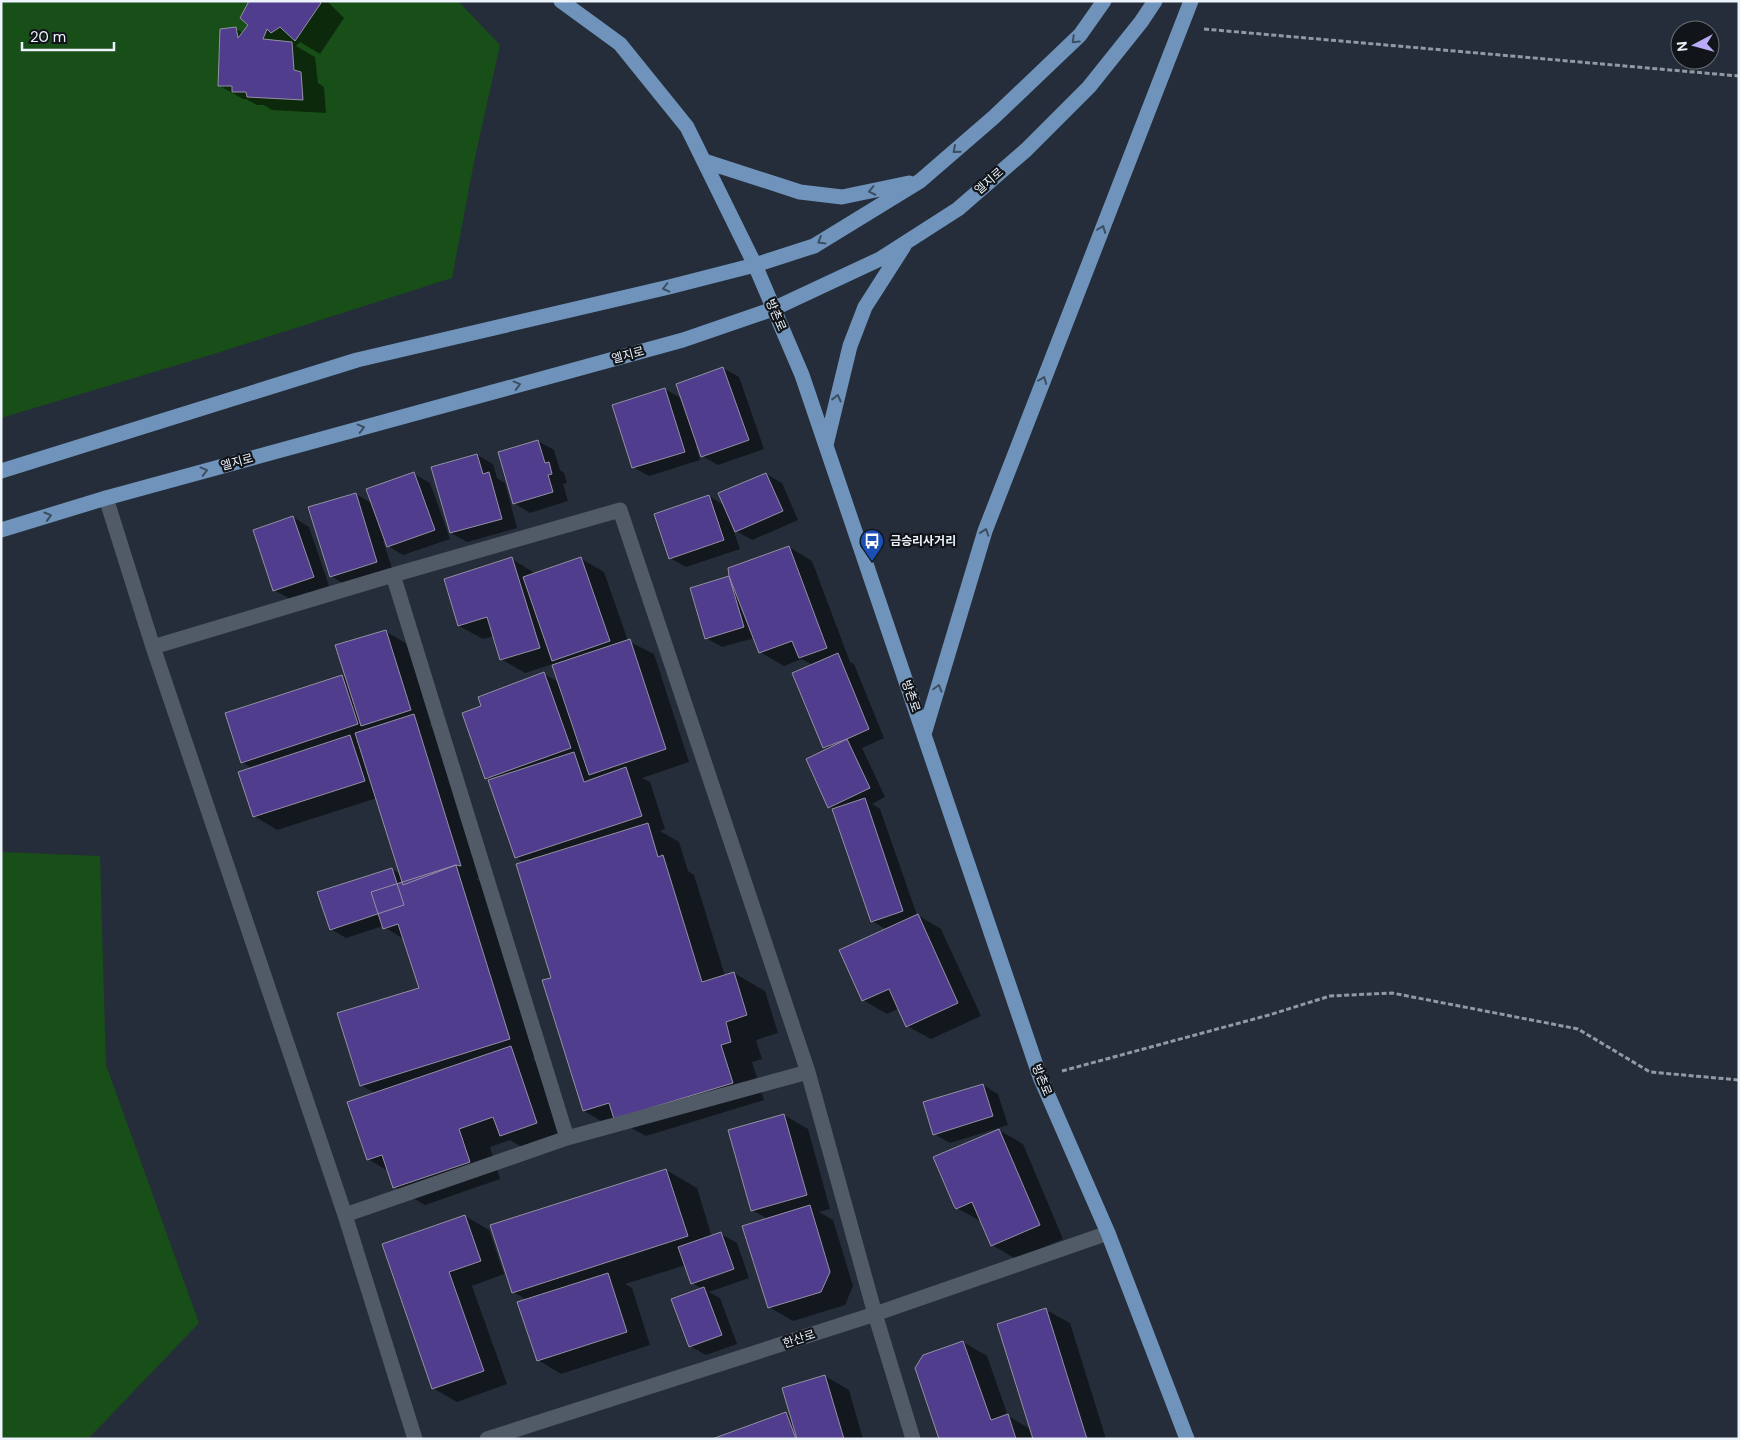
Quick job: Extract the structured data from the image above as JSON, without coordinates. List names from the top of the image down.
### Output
{
  "streets": {
    "main road": ["엘지로", "방촌로"],
    "street": ["한산로"]
  },
  "crossings": [
    ["엘지로", "방촌로"],
    ["방촌로", "한산로"]
  ],
  "places": {
    "bus stop": ["금승리사거리"]
  },
  "scale_bar": "20 m",
  "north": "left"
}
